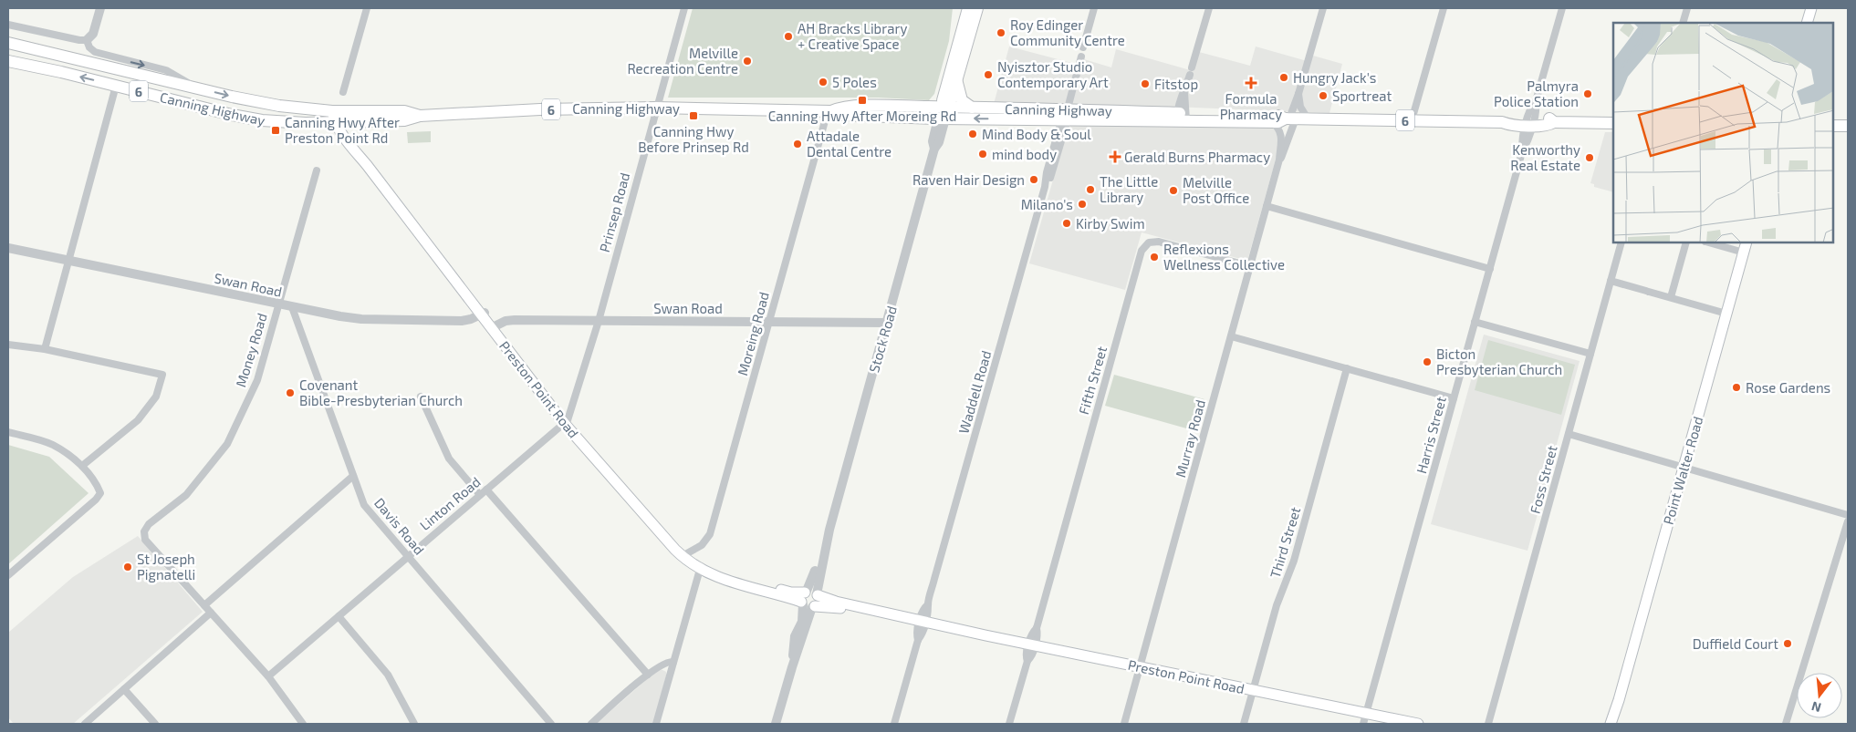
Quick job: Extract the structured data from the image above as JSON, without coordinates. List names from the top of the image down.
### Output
{
  "streets": {
    "main road": [
      "6",
      "Canning Highway",
      "Stock Road",
      "Preston Point Road",
      "Point Walter Road"
    ],
    "street": [
      "Prinsep Road",
      "Swan Road",
      "Moreing Road",
      "Money Road",
      "Fifth Street",
      "Waddell Road",
      "Harris Street",
      "Murray Road",
      "Foss Street",
      "Linton Road",
      "Davis Road",
      "Third Street"
    ]
  },
  "crossings": [
    ["Canning Highway", "Prinsep Road"],
    ["Canning Highway", "Moreing Road"],
    ["Canning Highway", "Stock Road"],
    ["Canning Highway", "Preston Point Road"],
    ["Canning Highway", "Waddell Road"],
    ["Canning Highway", "Harris Street"],
    ["Canning Highway", "Murray Road"],
    ["Prinsep Road", "Swan Road"],
    ["Prinsep Road", "Preston Point Road"],
    ["Prinsep Road", "Linton Road"],
    ["Swan Road", "Moreing Road"],
    ["Swan Road", "Stock Road"],
    ["Swan Road", "Money Road"],
    ["Swan Road", "Preston Point Road"],
    ["Swan Road", "Davis Road"],
    ["Moreing Road", "Preston Point Road"],
    ["Stock Road", "Preston Point Road"],
    ["Fifth Street", "Preston Point Road"],
    ["Fifth Street", "Murray Road"],
    ["Preston Point Road", "Waddell Road"],
    ["Preston Point Road", "Harris Street"],
    ["Preston Point Road", "Murray Road"],
    ["Preston Point Road", "Linton Road"],
    ["Preston Point Road", "Third Street"],
    ["Linton Road", "Davis Road"]
  ],
  "places": {
    "other": [
      "Roy Edinger Community Centre",
      "AH Bracks Library + Creative Space",
      "Melville Recreation Centre",
      "Nyisztor Studio Contemporary Art",
      "Hungry Jack's",
      "5 Poles",
      "Fitstop",
      "Palmyra Police Station",
      "Sportreat",
      "Mind Body & Soul",
      "Attadale Dental Centre",
      "mind body",
      "Kenworthy Real Estate",
      "Raven Hair Design",
      "The Little Library",
      "Melville Post Office",
      "Milano's",
      "Kirby Swim",
      "Reflexions Wellness Collective",
      "Bicton Presbyterian Church",
      "Rose Gardens",
      "Covenant Bible-Presbyterian Church",
      "St Joseph Pignatelli",
      "Duffield Court"
    ],
    "health": ["Formula Pharmacy", "Gerald Burns Pharmacy"],
    "transit": ["Canning Hwy After Moreing Rd", "Canning Hwy Before Prinsep Rd", "Canning Hwy After Preston Point Rd"]
  },
  "north": "bottom"
}
